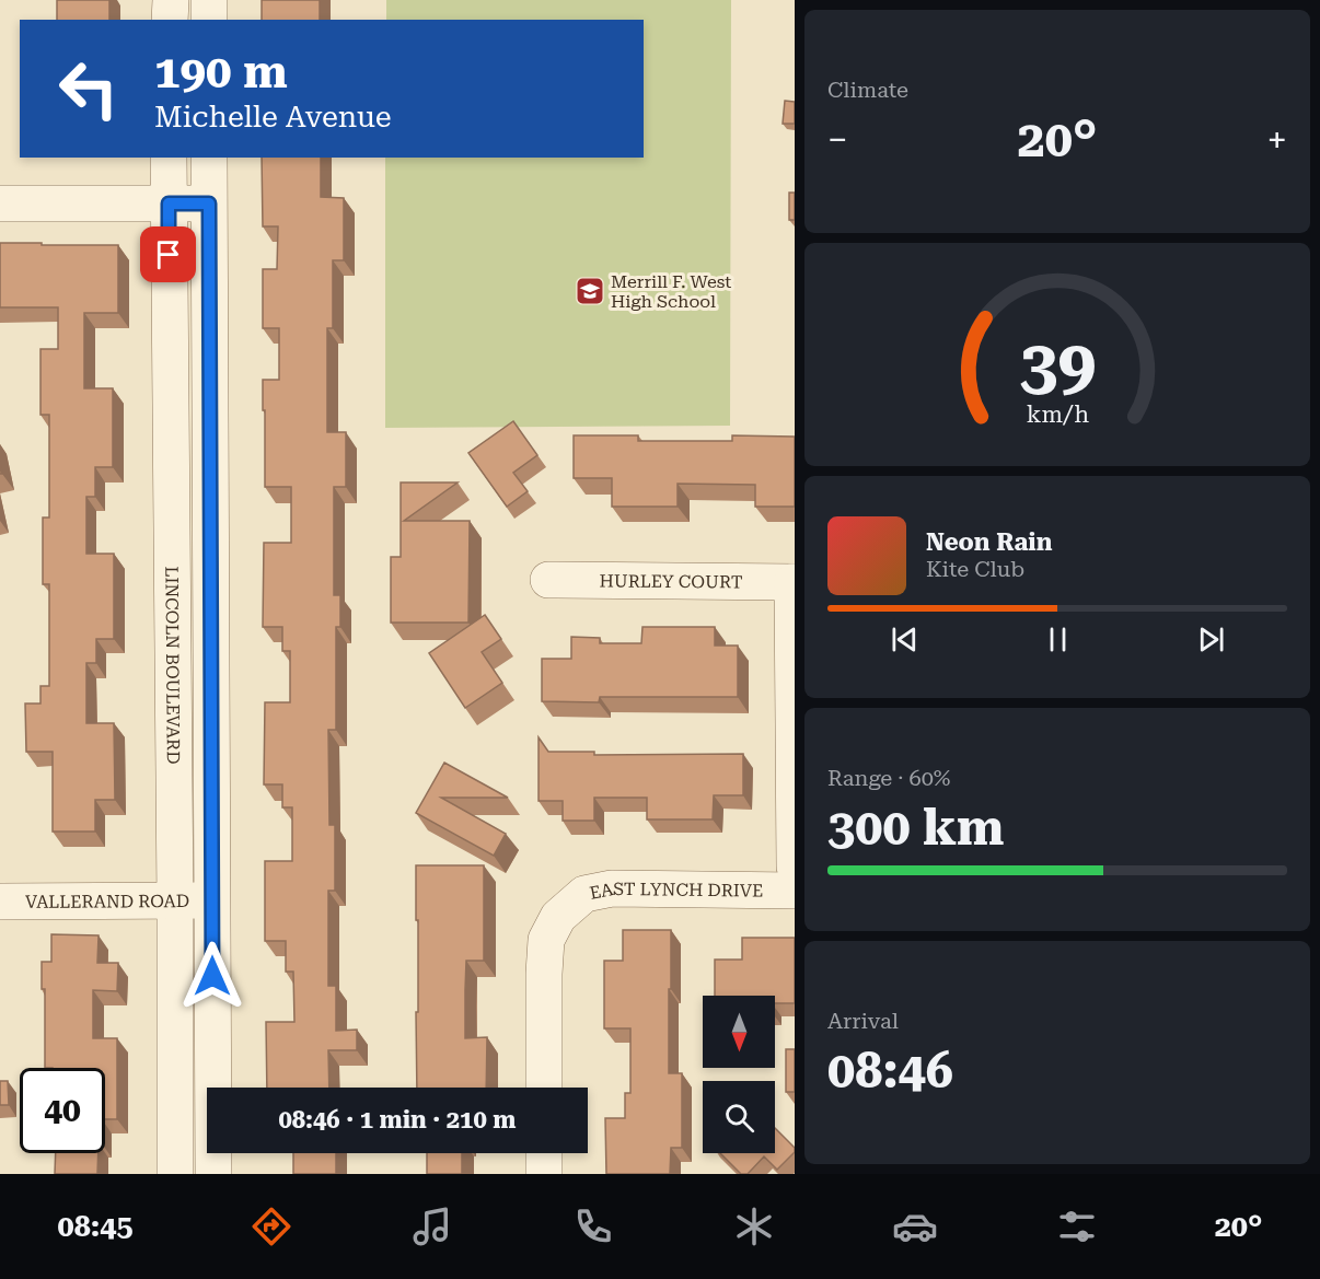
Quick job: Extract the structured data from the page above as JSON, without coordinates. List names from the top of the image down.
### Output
{
  "streets": {
    "street": [
      "HURLEY COURT",
      "LINCOLN BOULEVARD",
      "EAST LYNCH DRIVE",
      "VALLERAND ROAD"
    ]
  },
  "crossings": [
    ["LINCOLN BOULEVARD", "VALLERAND ROAD"]
  ],
  "places": {
    "school or university": ["Merrill F. West High School"]
  },
  "north": "bottom",
  "page": {
    "tile": [
      "Climate",
      ["Range · 60%", "300 km"],
      ["Arrival", "08:46"]
    ],
    "turn": ["190 m", "Michelle Avenue"],
    "heat": ["−", "20°", "+"],
    "song": ["Neon Rain", "Kite Club"],
    "limit": "40",
    "trip": "08:46 · 1 min · 210 m",
    "tabs": ["08:45", "20°"],
    "gauge": ["39", "km/h"]
  }
}
